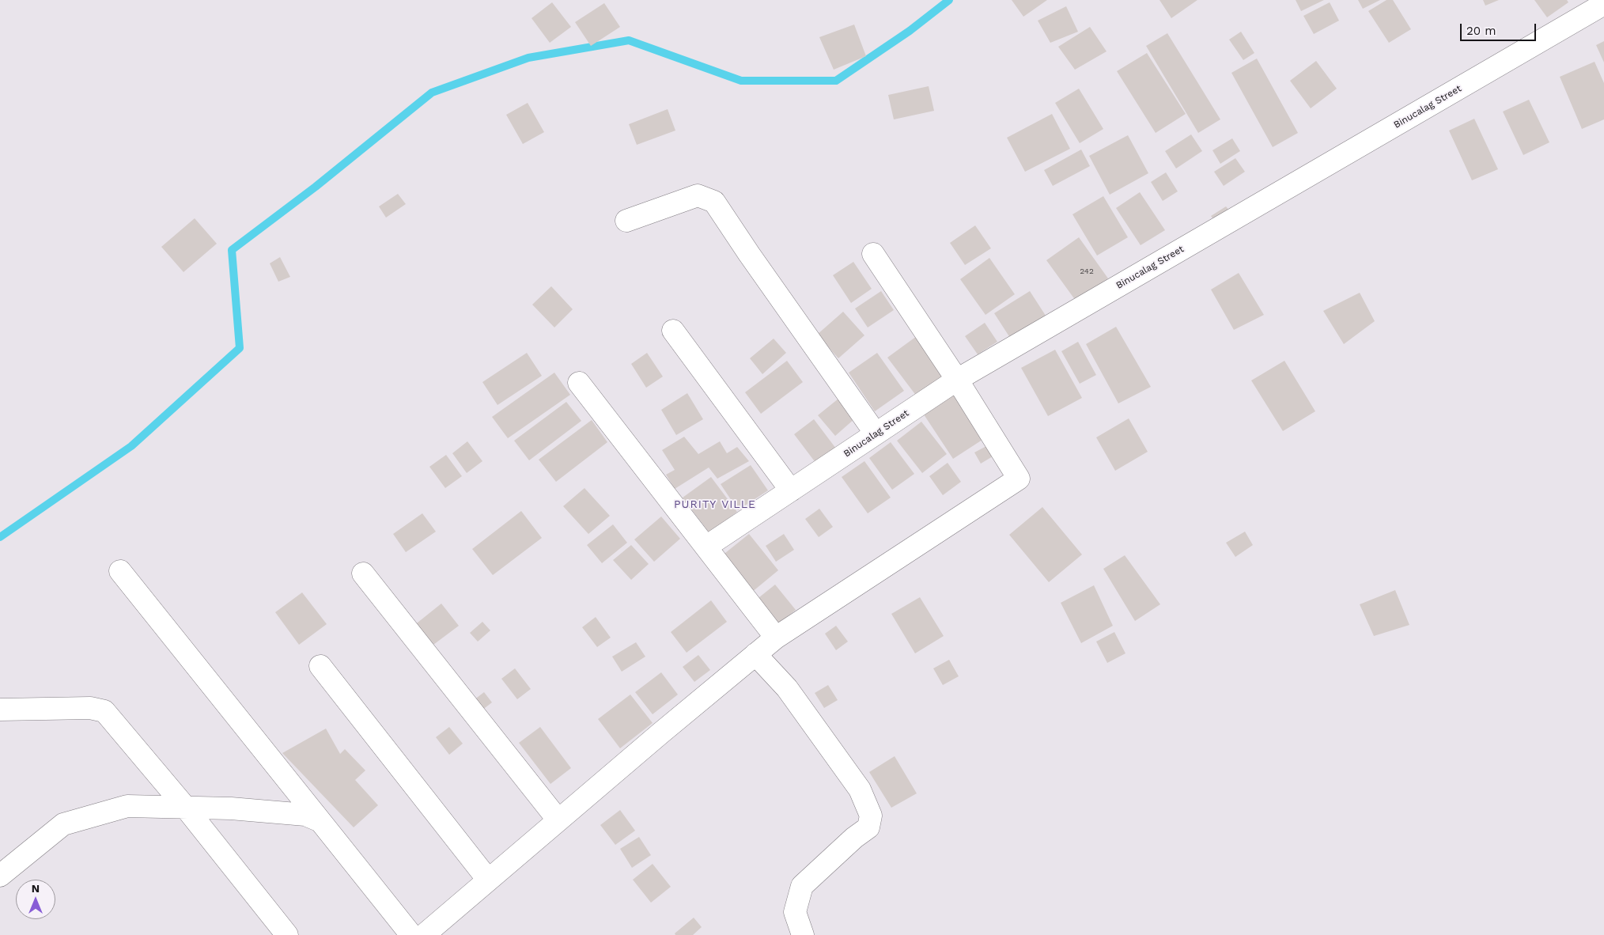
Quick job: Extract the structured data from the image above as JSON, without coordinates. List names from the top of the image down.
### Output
{
  "streets": {
    "street": ["Binucalag Street"]
  },
  "districts": ["PURITY VILLE"],
  "house_numbers": ["242"],
  "scale_bar": "20 m",
  "north": "top"
}
